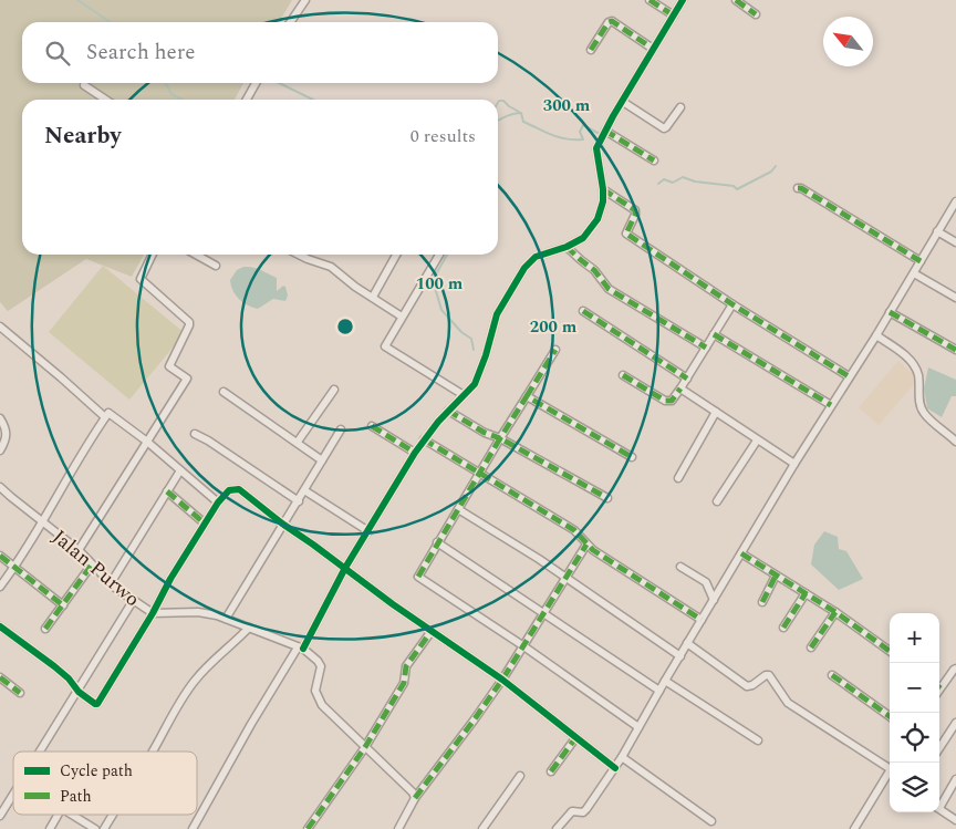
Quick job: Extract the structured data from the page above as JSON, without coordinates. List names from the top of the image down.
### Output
{
  "streets": {
    "street": ["Jalan Purwo"]
  },
  "legend": ["Cycle path", "Path"],
  "north": "top left",
  "page": {
    "search": "Search here",
    "heading": ["Nearby", "0 results"],
    "map_buttons": ["+", "−"]
  },
  "rings": ["300 m", "100 m", "200 m"]
}
